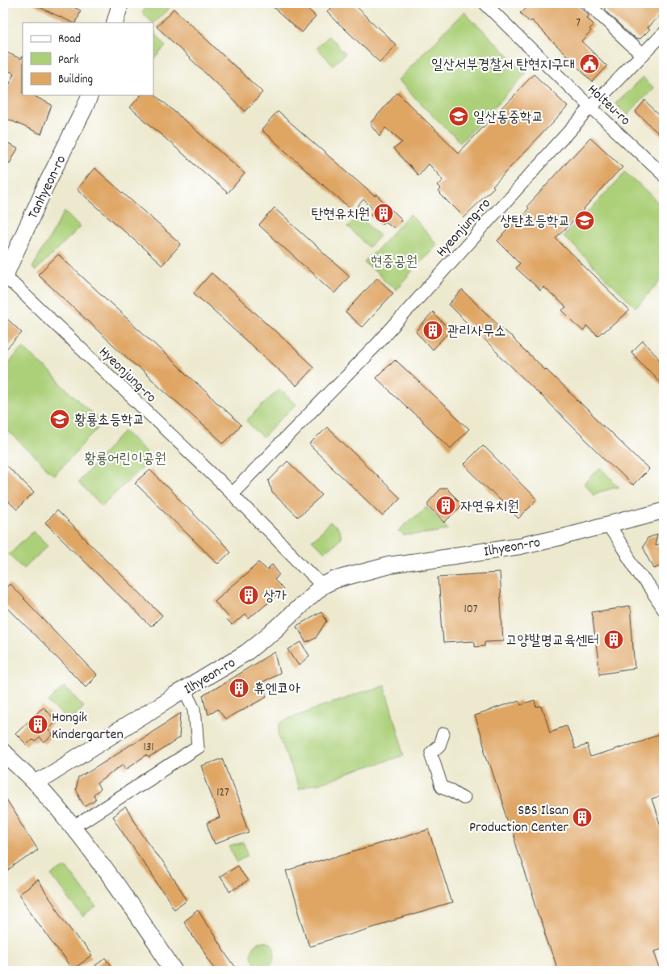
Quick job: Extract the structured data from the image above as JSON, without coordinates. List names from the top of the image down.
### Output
{
  "streets": {
    "main road": ["Tanhyeon-ro", "Ilhyeon-ro"],
    "street": ["Holteu-ro", "Hyeonjung-ro"]
  },
  "crossings": [
    ["Holteu-ro", "Hyeonjung-ro"],
    ["Tanhyeon-ro", "Hyeonjung-ro"],
    ["Hyeonjung-ro", "Ilhyeon-ro"]
  ],
  "parks": ["현중공원", "황룡어린이공원"],
  "places": {
    "public building": ["일산서부경찰서 탄현지구대"],
    "school or university": ["일산동중학교", "상탄초등학교", "황룡초등학교"],
    "building": [
      "탄현유치원",
      "관리사무소",
      "자연유치원",
      "상가",
      "고양발명교육센터",
      "휴엔코아",
      "Hongik Kindergarten",
      "SBS Ilsan Production Center"
    ]
  },
  "house_numbers": [
    "7",
    "107",
    "131",
    "127"
  ],
  "legend": ["Road", "Park", "Building"]
}
